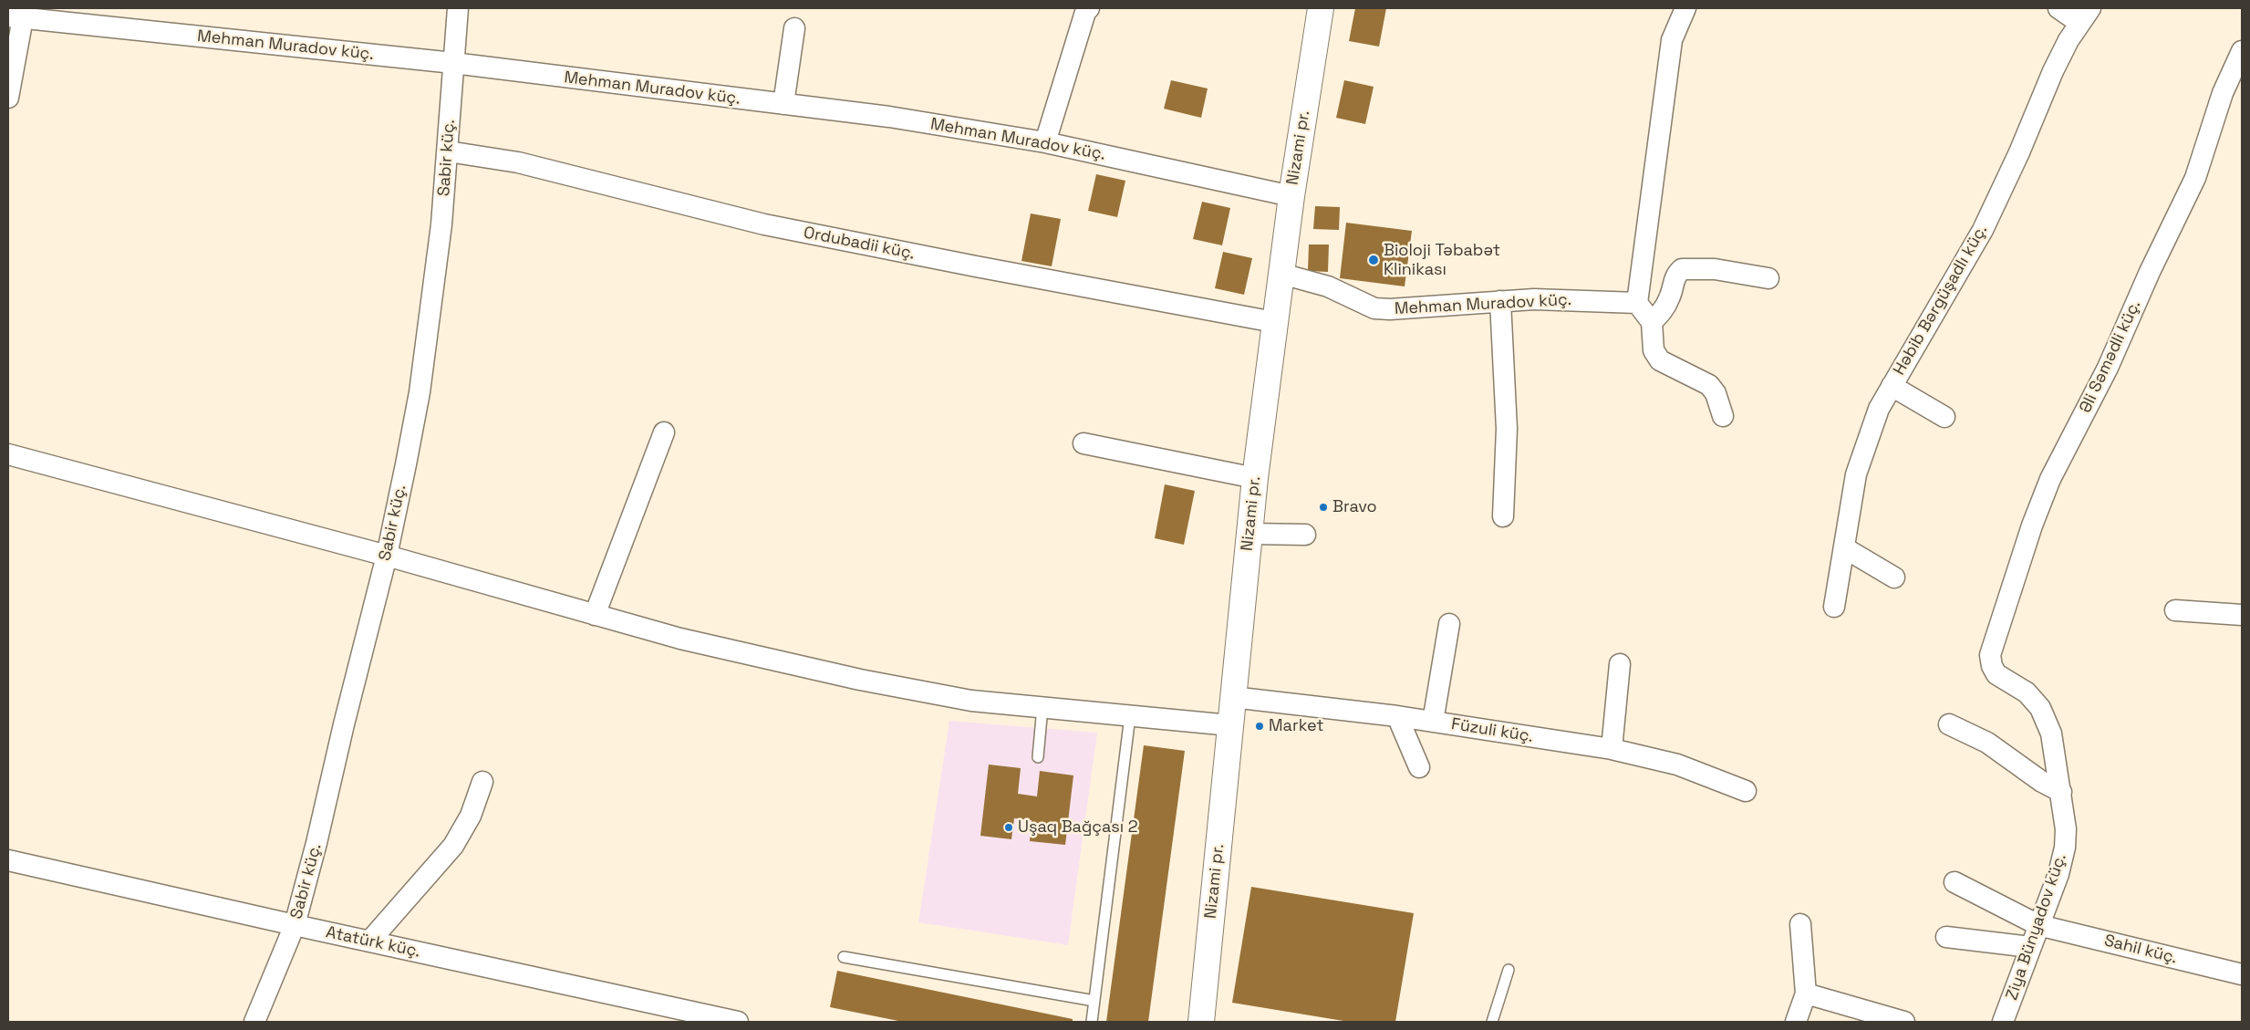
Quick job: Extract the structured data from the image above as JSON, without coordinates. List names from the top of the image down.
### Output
{
  "streets": {
    "street": [
      "Mehman Muradov küç.",
      "Nizami pr.",
      "Sabir küç.",
      "Ordubadii küç.",
      "Həbib Bərgüşadlı küç.",
      "Əli Səmədli küç.",
      "Füzuli küç.",
      "Ziya Bünyadov küç.",
      "Atatürk küç.",
      "Sahil küç."
    ]
  },
  "crossings": [
    ["Mehman Muradov küç.", "Nizami pr."],
    ["Mehman Muradov küç.", "Sabir küç."],
    ["Nizami pr.", "Ordubadii küç."],
    ["Nizami pr.", "Füzuli küç."],
    ["Sabir küç.", "Ordubadii küç."],
    ["Sabir küç.", "Atatürk küç."],
    ["Əli Səmədli küç.", "Ziya Bünyadov küç."],
    ["Ziya Bünyadov küç.", "Sahil küç."]
  ],
  "places": [
    "Bioloji Təbabət Klinikası",
    "Bravo",
    "Market",
    "Uşaq Bağçası 2"
  ]
}
